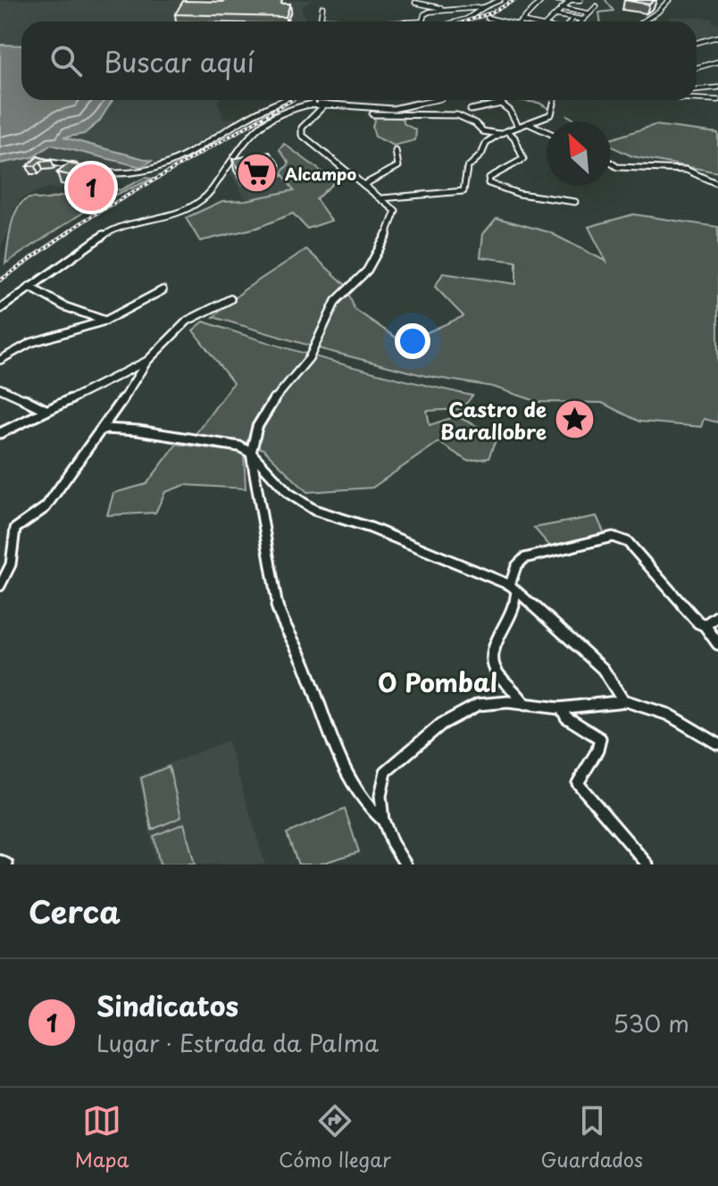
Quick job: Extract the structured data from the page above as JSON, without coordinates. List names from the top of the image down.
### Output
{
  "districts": ["O Pombal"],
  "places": {
    "supermarket": ["Alcampo"],
    "place": ["Castro de Barallobre"]
  },
  "north": "top left",
  "page": {
    "search": "Buscar aquí",
    "pins": "1",
    "heading": "Cerca",
    "list": [
      {
        "mark": "1",
        "name": "Sindicatos",
        "note": "Lugar · Estrada da Palma",
        "value": "530 m"
      }
    ],
    "nav": ["Mapa", "Cómo llegar", "Guardados"]
  }
}
